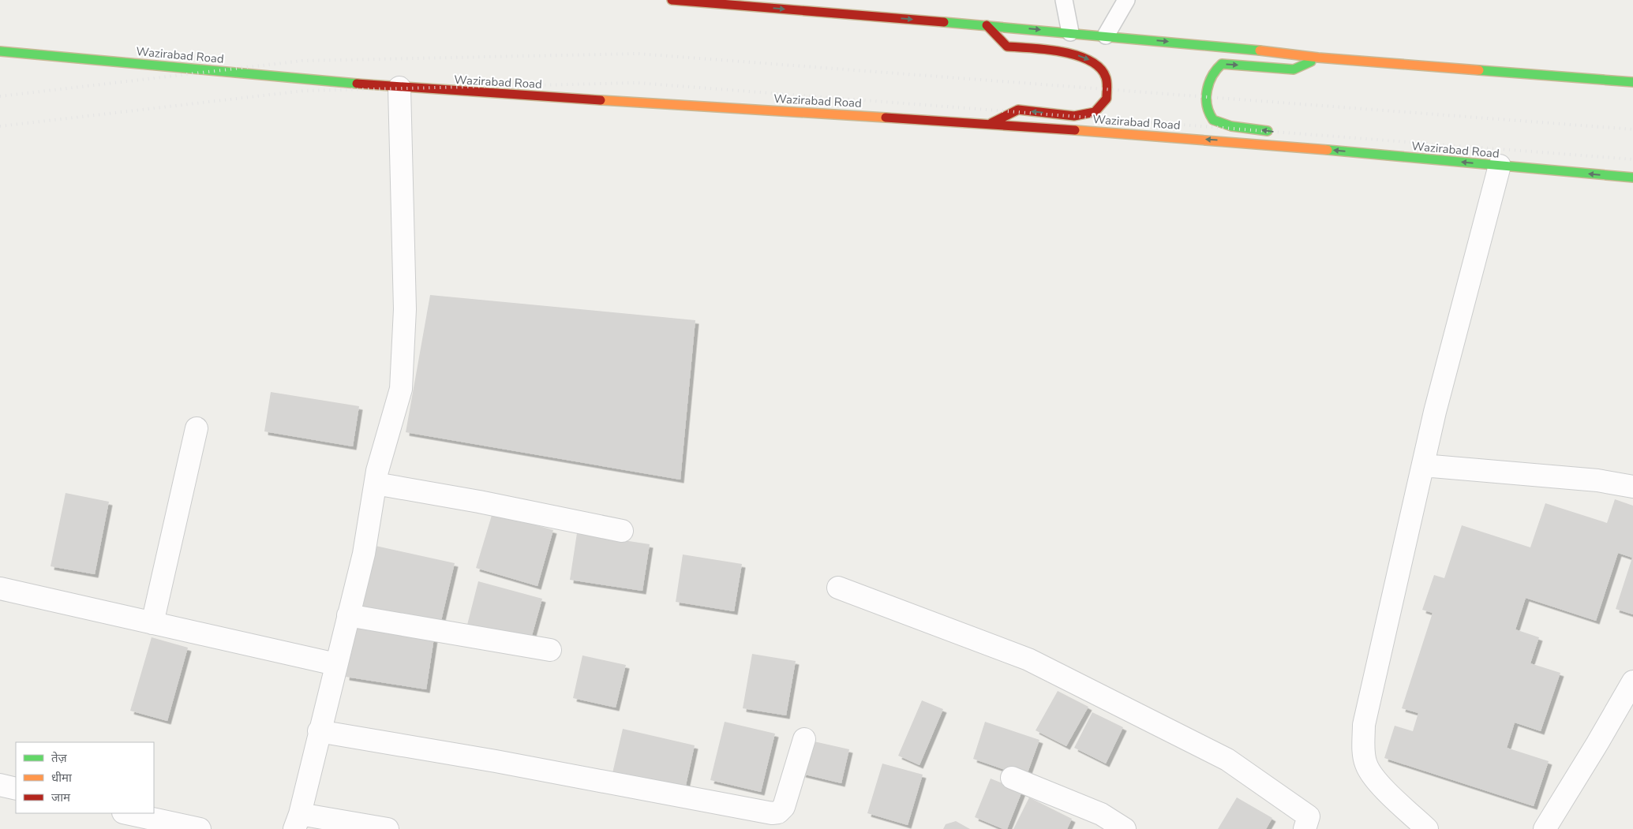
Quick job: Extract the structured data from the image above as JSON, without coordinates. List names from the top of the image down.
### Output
{
  "streets": {
    "highway": ["Wazirabad Road"]
  },
  "one_way": ["Wazirabad Road"],
  "legend": ["तेज़", "धीमा", "जाम"]
}
